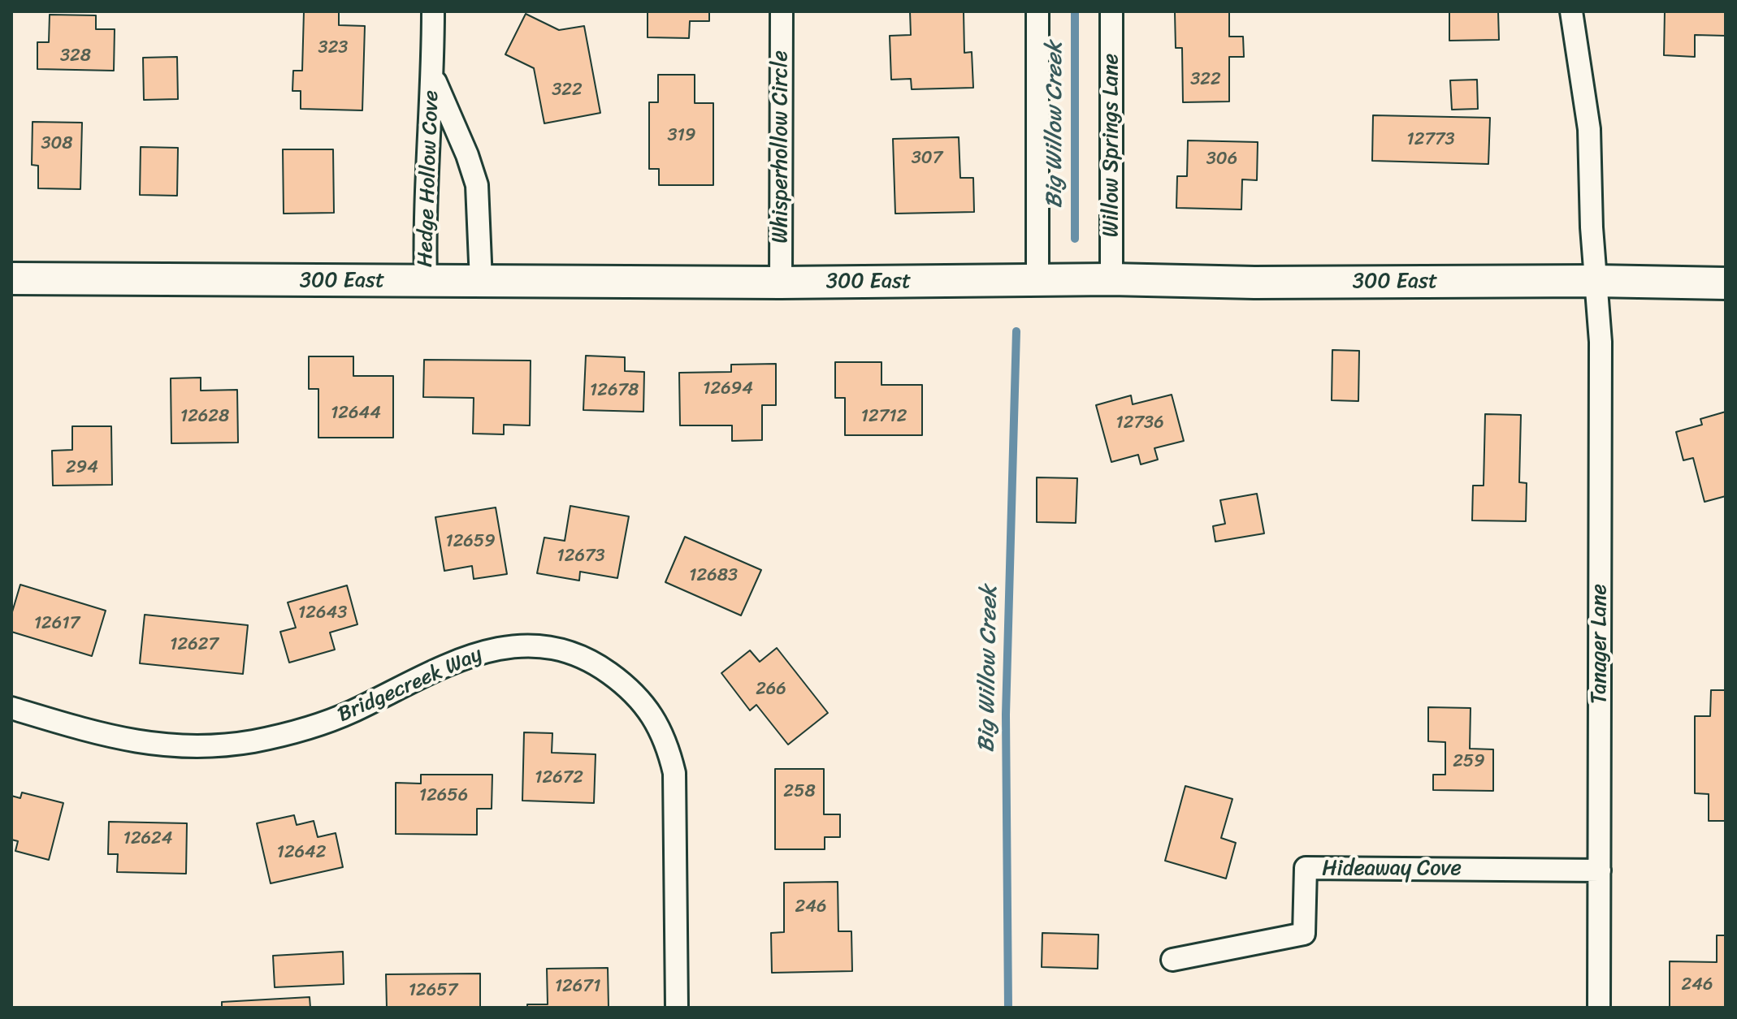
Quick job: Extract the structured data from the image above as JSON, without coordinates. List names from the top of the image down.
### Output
{
  "streets": {
    "main road": ["300 East"],
    "street": [
      "Willow Springs Lane",
      "Whisperhollow Circle",
      "Hedge Hollow Cove",
      "Tanager Lane",
      "Bridgecreek Way",
      "Hideaway Cove"
    ]
  },
  "crossings": [
    ["Willow Springs Lane", "300 East"],
    ["Whisperhollow Circle", "300 East"],
    ["Hedge Hollow Cove", "300 East"],
    ["300 East", "Tanager Lane"],
    ["Tanager Lane", "Hideaway Cove"]
  ],
  "water": ["Big Willow Creek"],
  "house_numbers": [
    "323",
    "328",
    "322",
    "322",
    "319",
    "12773",
    "308",
    "307",
    "306",
    "12694",
    "12678",
    "12644",
    "12628",
    "12712",
    "12736",
    "294",
    "12659",
    "12673",
    "12683",
    "12643",
    "12617",
    "12627",
    "266",
    "259",
    "12672",
    "258",
    "12656",
    "12624",
    "12642",
    "246",
    "246",
    "12671",
    "12657"
  ]
}
